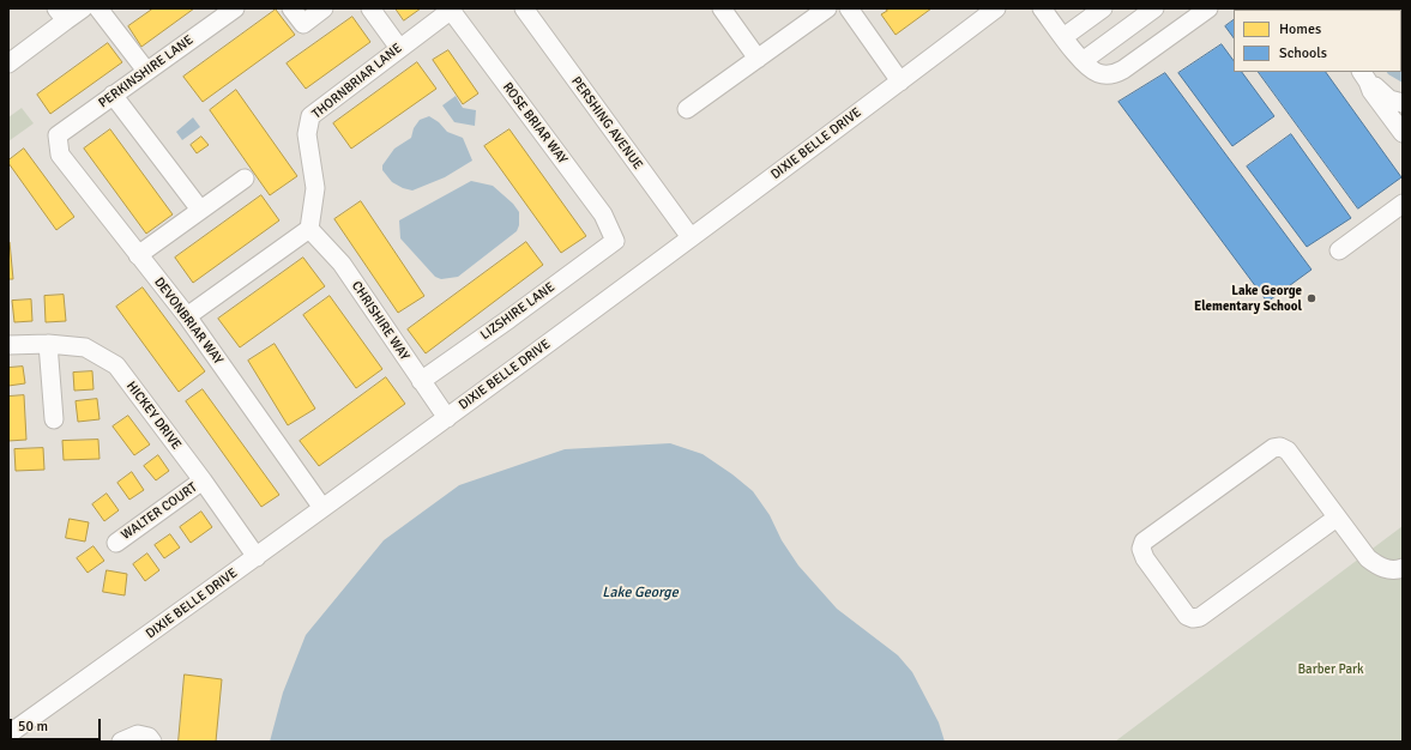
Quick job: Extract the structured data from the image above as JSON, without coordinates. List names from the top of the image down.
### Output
{
  "streets": {
    "street": [
      "PERKINSHIRE LANE",
      "THORNBRIAR LANE",
      "ROSE BRIAR WAY",
      "PERSHING AVENUE",
      "DIXIE BELLE DRIVE",
      "LIZSHIRE LANE",
      "DEVONBRIAR WAY",
      "CHRISHIRE WAY",
      "HICKEY DRIVE",
      "WALTER COURT"
    ]
  },
  "crossings": [
    ["PERKINSHIRE LANE", "DEVONBRIAR WAY"],
    ["THORNBRIAR LANE", "ROSE BRIAR WAY"],
    ["THORNBRIAR LANE", "CHRISHIRE WAY"],
    ["ROSE BRIAR WAY", "LIZSHIRE LANE"],
    ["PERSHING AVENUE", "DIXIE BELLE DRIVE"],
    ["DIXIE BELLE DRIVE", "DEVONBRIAR WAY"],
    ["DIXIE BELLE DRIVE", "CHRISHIRE WAY"],
    ["DIXIE BELLE DRIVE", "HICKEY DRIVE"],
    ["LIZSHIRE LANE", "CHRISHIRE WAY"],
    ["HICKEY DRIVE", "WALTER COURT"]
  ],
  "water": ["Lake George"],
  "parks": ["Barber Park"],
  "places": ["Lake George Elementary School"],
  "legend": ["Homes", "Schools"],
  "scale_bar": "50 m"
}
